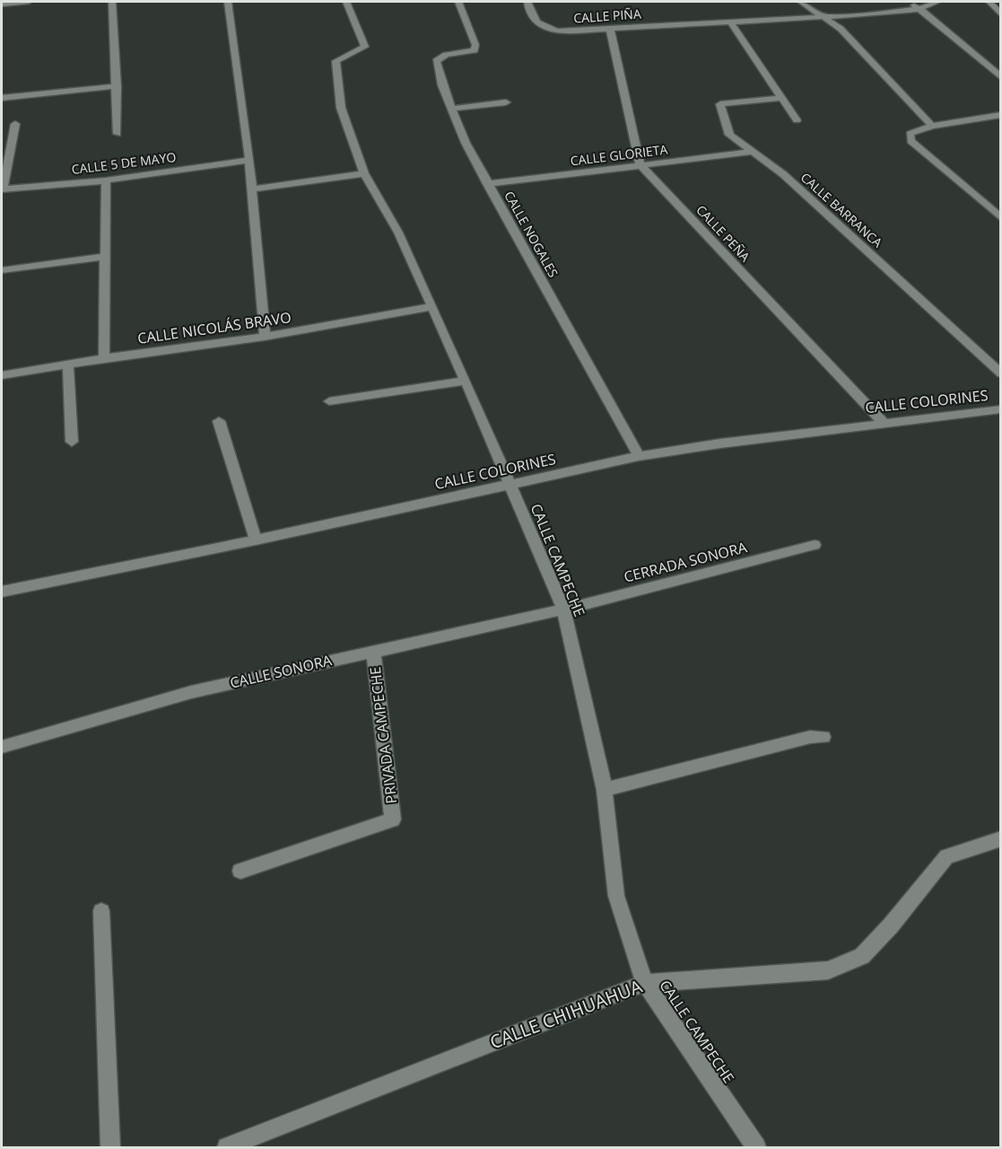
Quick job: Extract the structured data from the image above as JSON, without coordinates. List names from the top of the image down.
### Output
{
  "streets": {
    "street": [
      "CALLE PIÑA",
      "CALLE GLORIETA",
      "CALLE 5 DE MAYO",
      "CALLE BARRANCA",
      "CALLE PEÑA",
      "CALLE NOGALES",
      "CALLE NICOLÁS BRAVO",
      "CALLE COLORINES",
      "CALLE CAMPECHE",
      "CERRADA SONORA",
      "CALLE SONORA",
      "PRIVADA CAMPECHE",
      "CALLE CHIHUAHUA"
    ]
  },
  "crossings": [
    ["CALLE GLORIETA", "CALLE BARRANCA"],
    ["CALLE GLORIETA", "CALLE PEÑA"],
    ["CALLE GLORIETA", "CALLE NOGALES"],
    ["CALLE PEÑA", "CALLE COLORINES"],
    ["CALLE NOGALES", "CALLE COLORINES"],
    ["CALLE NICOLÁS BRAVO", "CALLE CAMPECHE"],
    ["CALLE COLORINES", "CALLE CAMPECHE"],
    ["CALLE CAMPECHE", "CERRADA SONORA"],
    ["CALLE CAMPECHE", "CALLE SONORA"],
    ["CALLE CAMPECHE", "CALLE CHIHUAHUA"],
    ["CERRADA SONORA", "CALLE SONORA"],
    ["CALLE SONORA", "PRIVADA CAMPECHE"]
  ]
}
